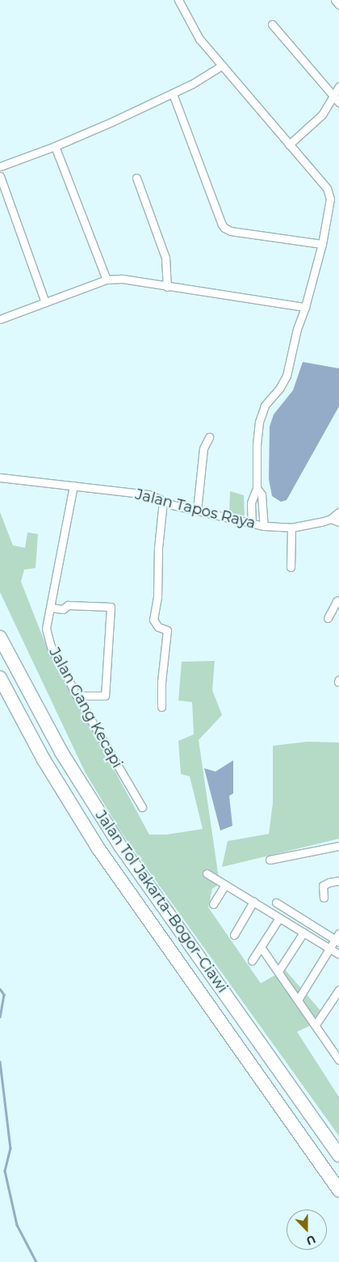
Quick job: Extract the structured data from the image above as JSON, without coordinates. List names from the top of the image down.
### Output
{
  "streets": {
    "highway": ["Jalan Tol Jakarta–Bogor–Ciawi"],
    "street": ["Jalan Tapos Raya", "Jalan Gang Kecapi"]
  },
  "crossings": [
    ["Jalan Tapos Raya", "Jalan Gang Kecapi"]
  ],
  "north": "bottom"
}
